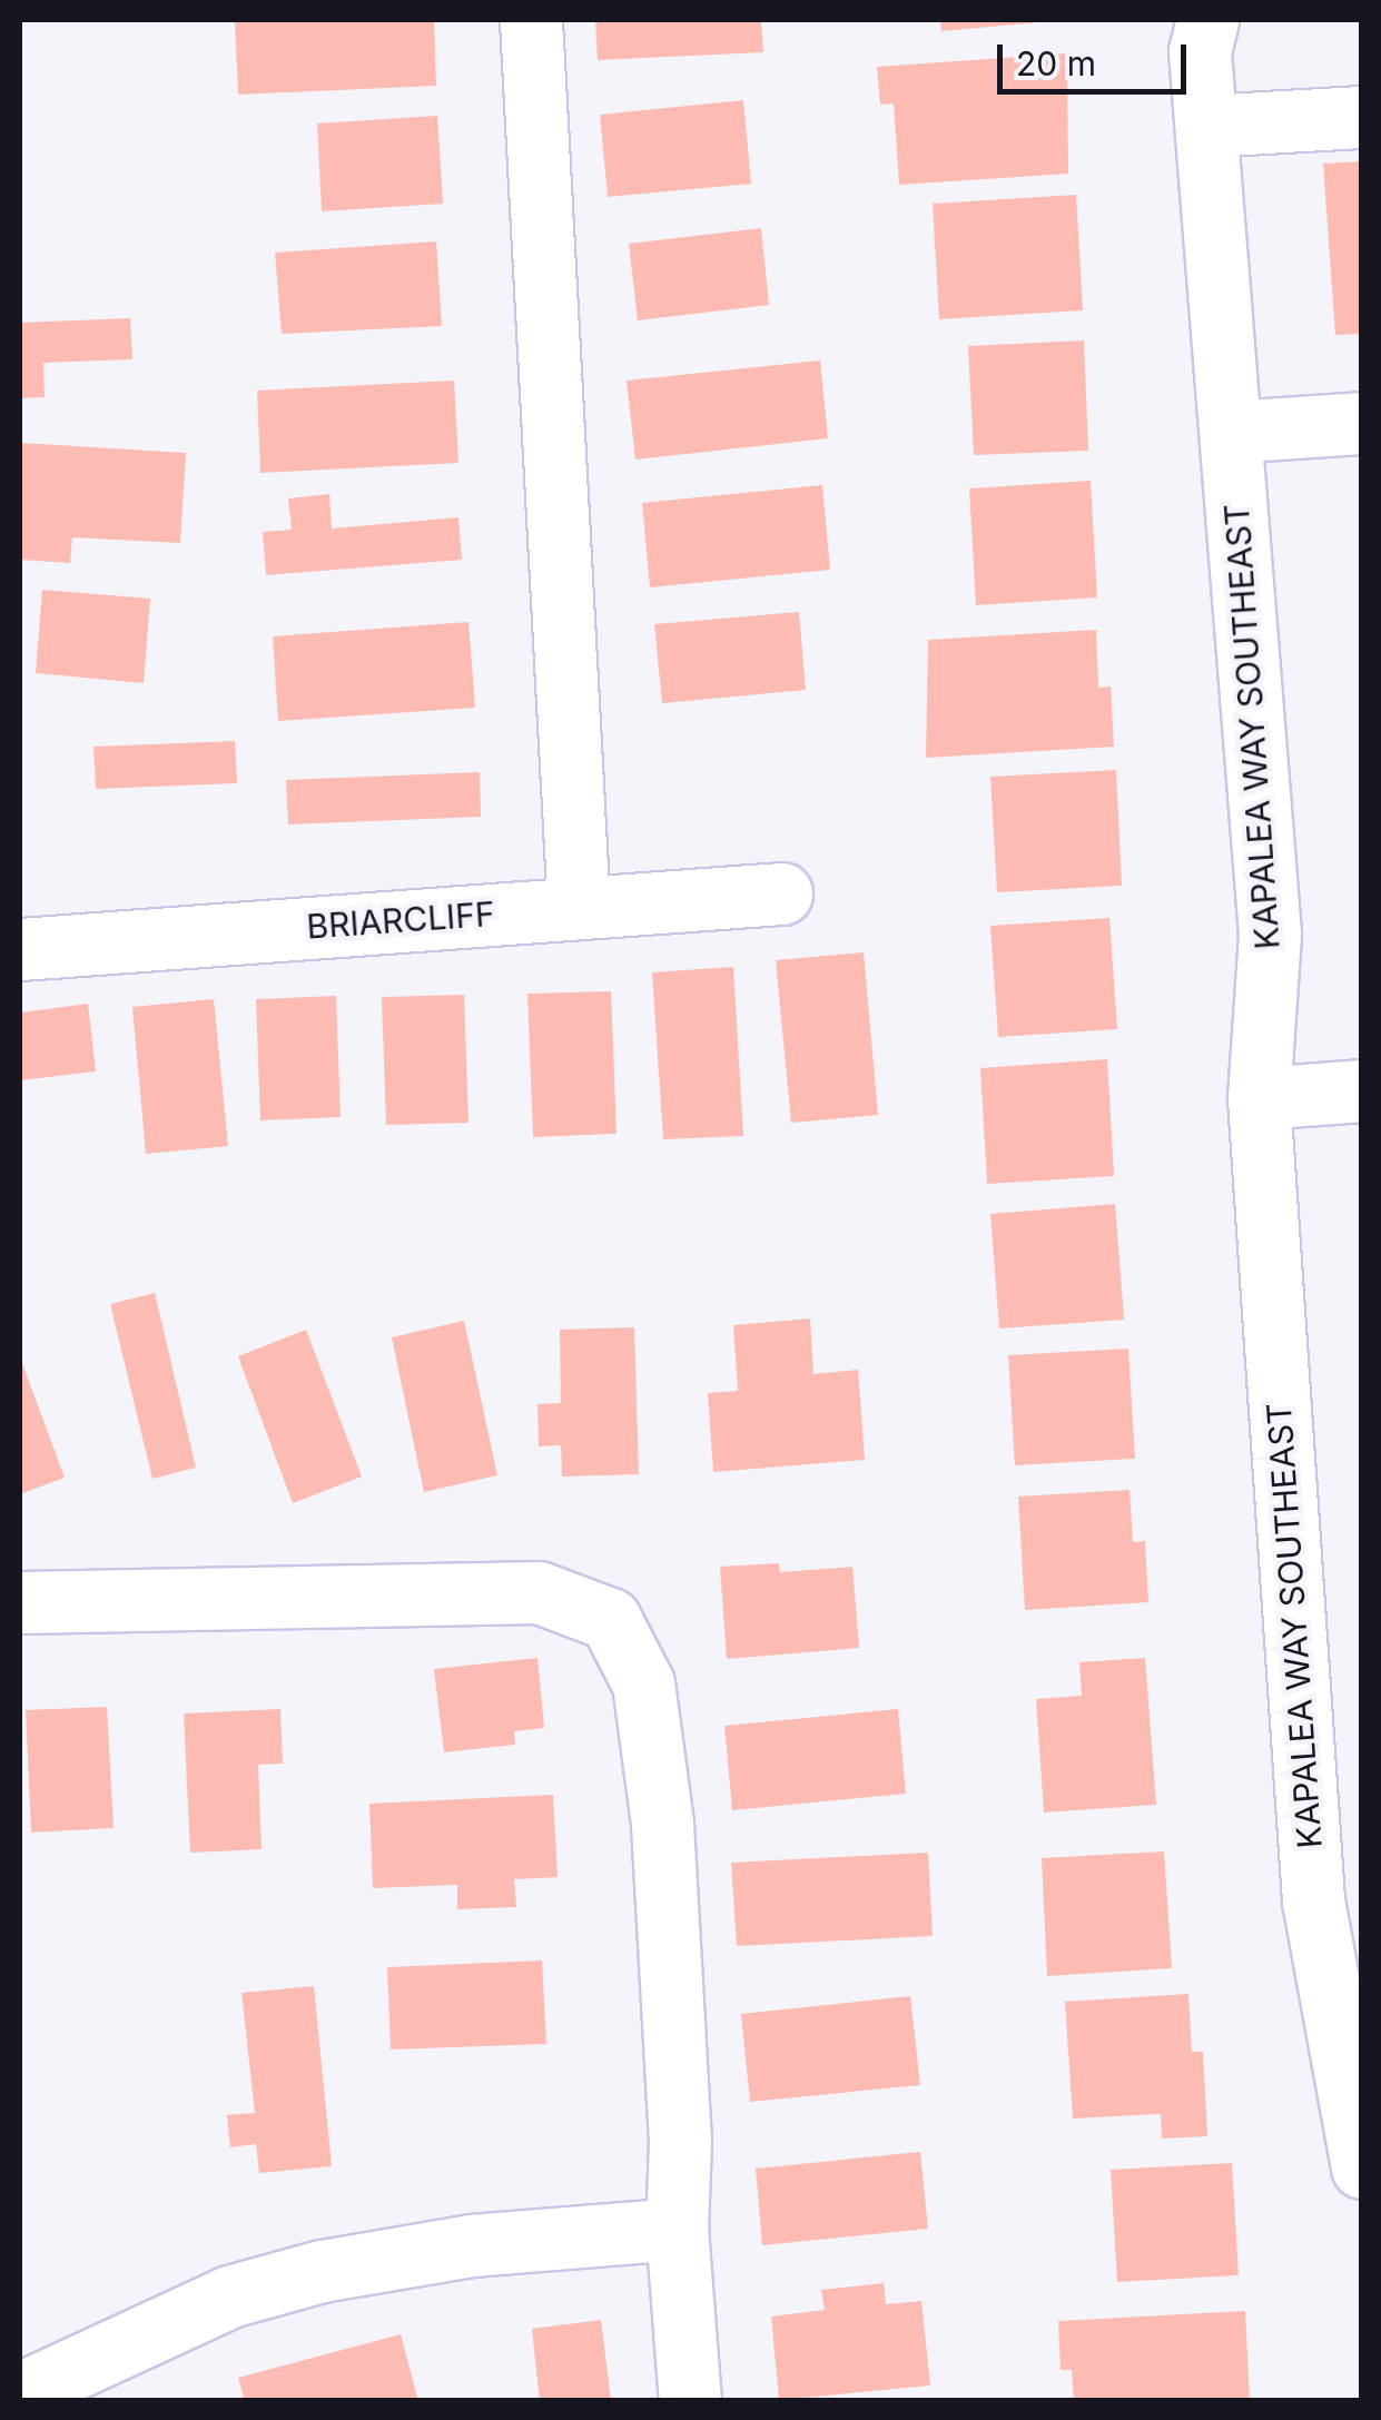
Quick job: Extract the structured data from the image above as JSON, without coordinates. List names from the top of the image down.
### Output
{
  "streets": {
    "street": ["KAPALEA WAY SOUTHEAST", "BRIARCLIFF"]
  },
  "scale_bar": "20 m"
}
